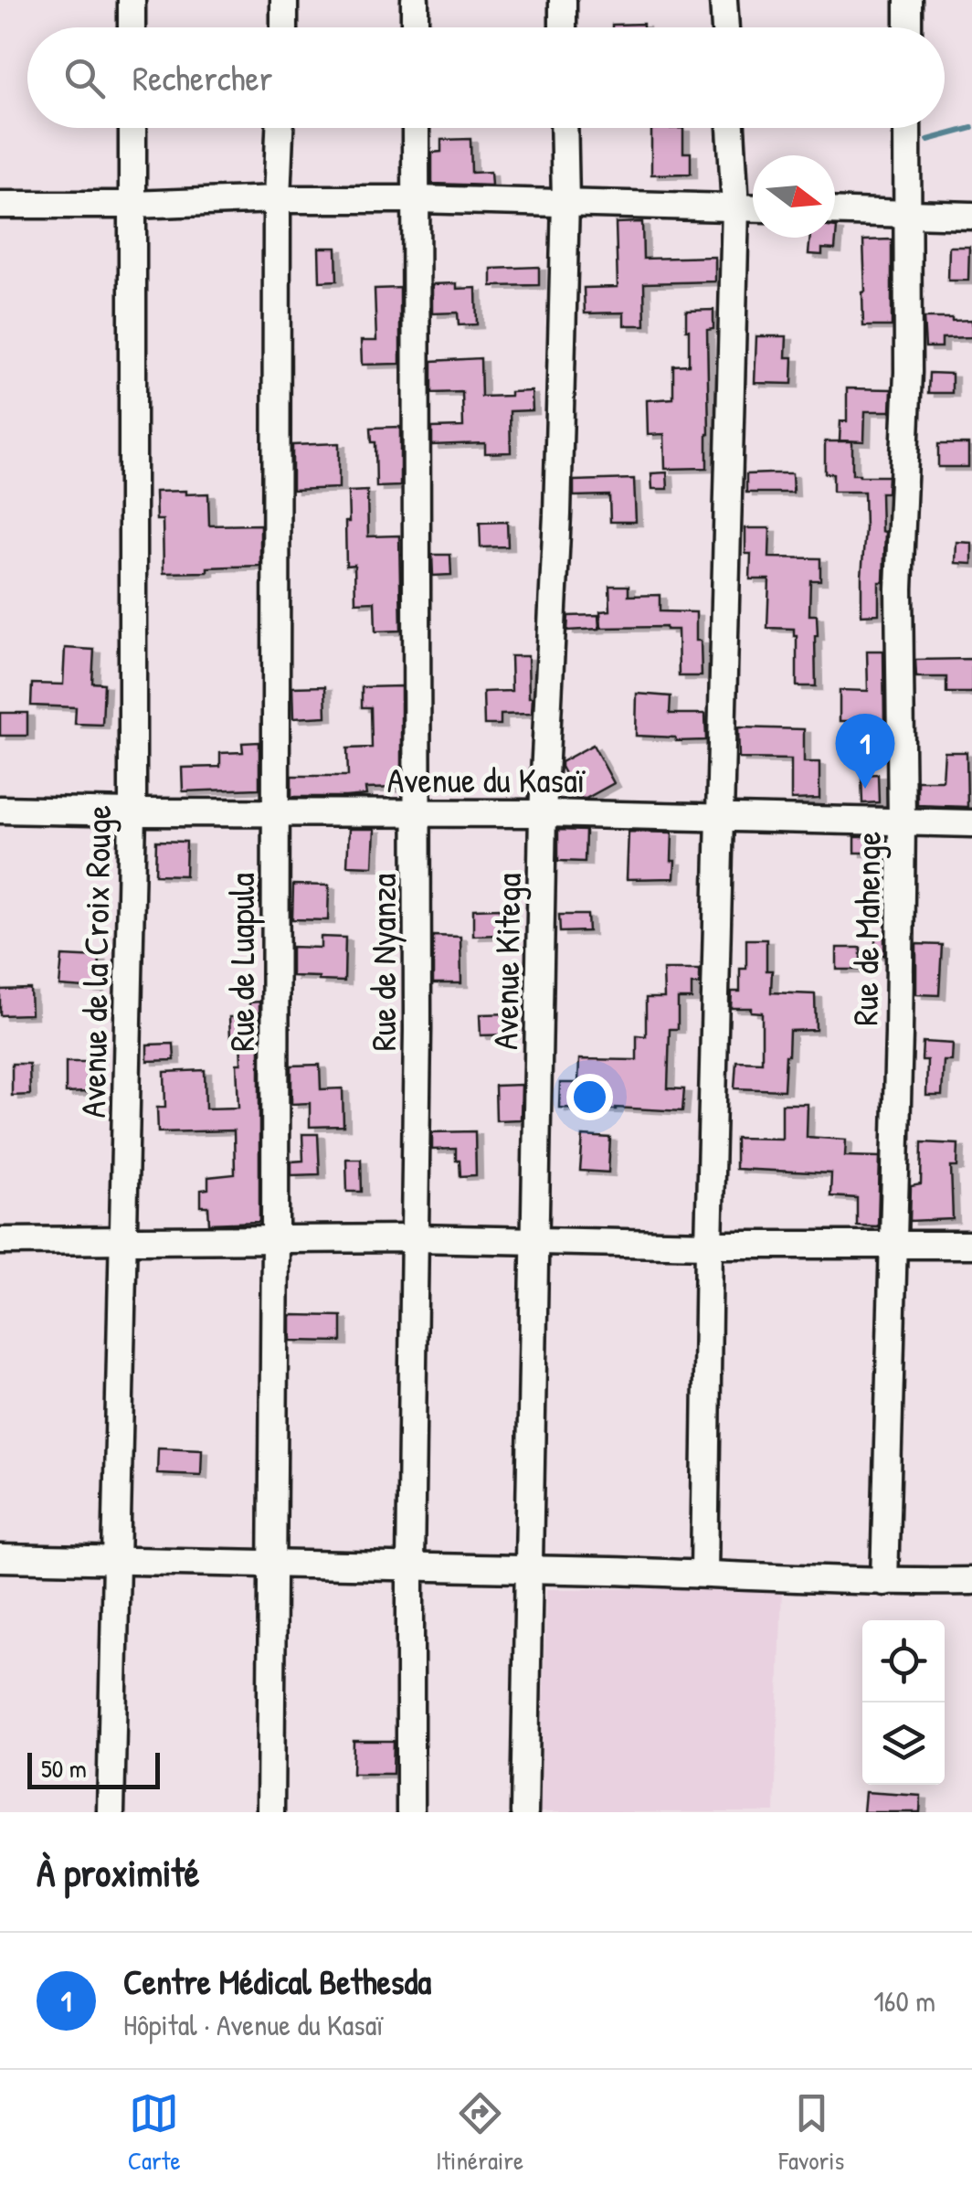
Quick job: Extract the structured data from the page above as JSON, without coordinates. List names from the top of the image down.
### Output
{
  "streets": {
    "street": [
      "Avenue du Kasaï",
      "Rue de Mahenge",
      "Avenue de la Croix Rouge",
      "Avenue Kitega",
      "Rue de Luapula",
      "Rue de Nyanza"
    ]
  },
  "crossings": [
    ["Avenue du Kasaï", "Rue de Mahenge"],
    ["Avenue du Kasaï", "Avenue de la Croix Rouge"],
    ["Avenue du Kasaï", "Avenue Kitega"],
    ["Avenue du Kasaï", "Rue de Luapula"],
    ["Avenue du Kasaï", "Rue de Nyanza"]
  ],
  "scale_bar": "50 m",
  "north": "right",
  "page": {
    "search": "Rechercher",
    "pins": "1",
    "scale": "50 m",
    "heading": "À proximité",
    "list": [
      {
        "mark": "1",
        "name": "Centre Médical Bethesda",
        "note": "Hôpital · Avenue du Kasaï",
        "value": "160 m"
      }
    ],
    "nav": ["Carte", "Itinéraire", "Favoris"]
  }
}
